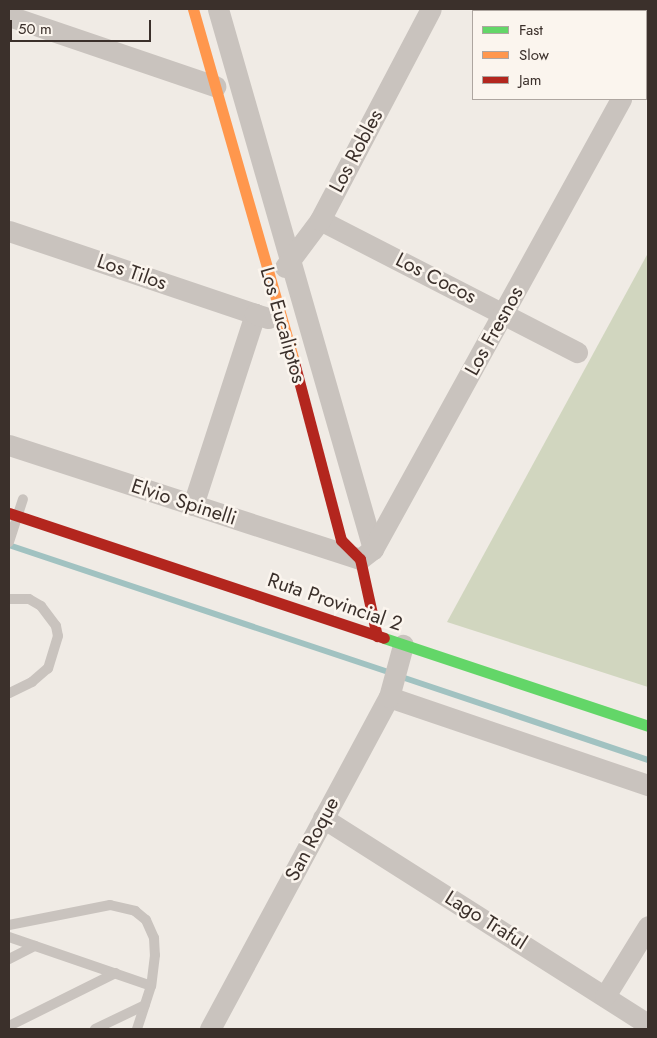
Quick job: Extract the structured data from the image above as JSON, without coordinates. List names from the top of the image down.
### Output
{
  "streets": {
    "main road": ["Los Eucaliptos", "Ruta Provincial 2"],
    "street": [
      "Los Robles",
      "Los Tilos",
      "Los Cocos",
      "Los Fresnos",
      "Elvio Spinelli",
      "San Roque",
      "Lago Traful"
    ]
  },
  "crossings": [
    ["Los Robles", "Los Cocos"],
    ["Los Robles", "Los Eucaliptos"],
    ["Los Cocos", "Los Fresnos"],
    ["Los Eucaliptos", "Los Fresnos"],
    ["Los Eucaliptos", "Elvio Spinelli"],
    ["Los Eucaliptos", "Ruta Provincial 2"],
    ["Los Fresnos", "Elvio Spinelli"],
    ["Ruta Provincial 2", "San Roque"],
    ["San Roque", "Lago Traful"]
  ],
  "legend": ["Fast", "Slow", "Jam"],
  "scale_bar": "50 m"
}
